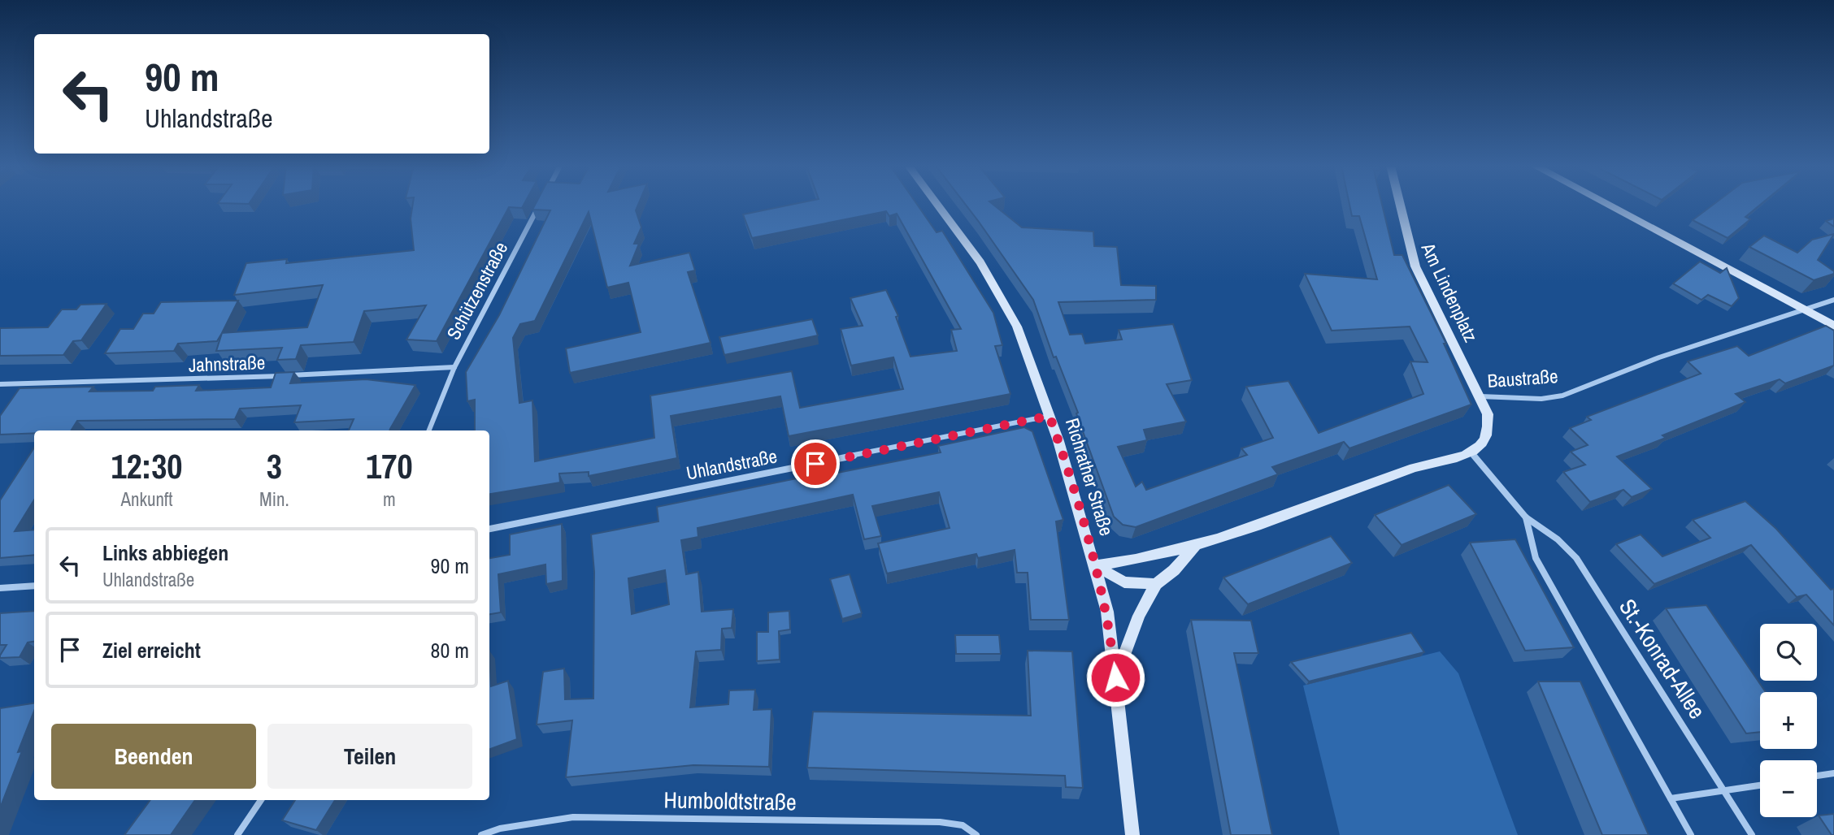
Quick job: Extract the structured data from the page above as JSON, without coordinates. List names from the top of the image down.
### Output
{
  "streets": {
    "main road": ["Am Lindenplatz", "Baustraße", "Richrather Straße"],
    "street": [
      "Schützenstraße",
      "Jahnstraße",
      "Uhlandstraße",
      "St.-Konrad-Allee",
      "Humboldtstraße"
    ]
  },
  "crossings": [
    ["Schützenstraße", "Jahnstraße"],
    ["Am Lindenplatz", "Baustraße"],
    ["Baustraße", "St.-Konrad-Allee"],
    ["Uhlandstraße", "Richrather Straße"]
  ],
  "page": {
    "turn": ["90 m", "Uhlandstraße"],
    "eta": [
      "12:30",
      "Ankunft",
      "3",
      "Min.",
      "170",
      "m"
    ],
    "list": [
      {
        "name": "Links abbiegen",
        "note": "Uhlandstraße",
        "value": "90 m"
      },
      {
        "name": "Ziel erreicht",
        "value": "80 m"
      }
    ],
    "map_buttons": ["+", "−"],
    "buttons": ["Beenden", "Teilen"]
  }
}
